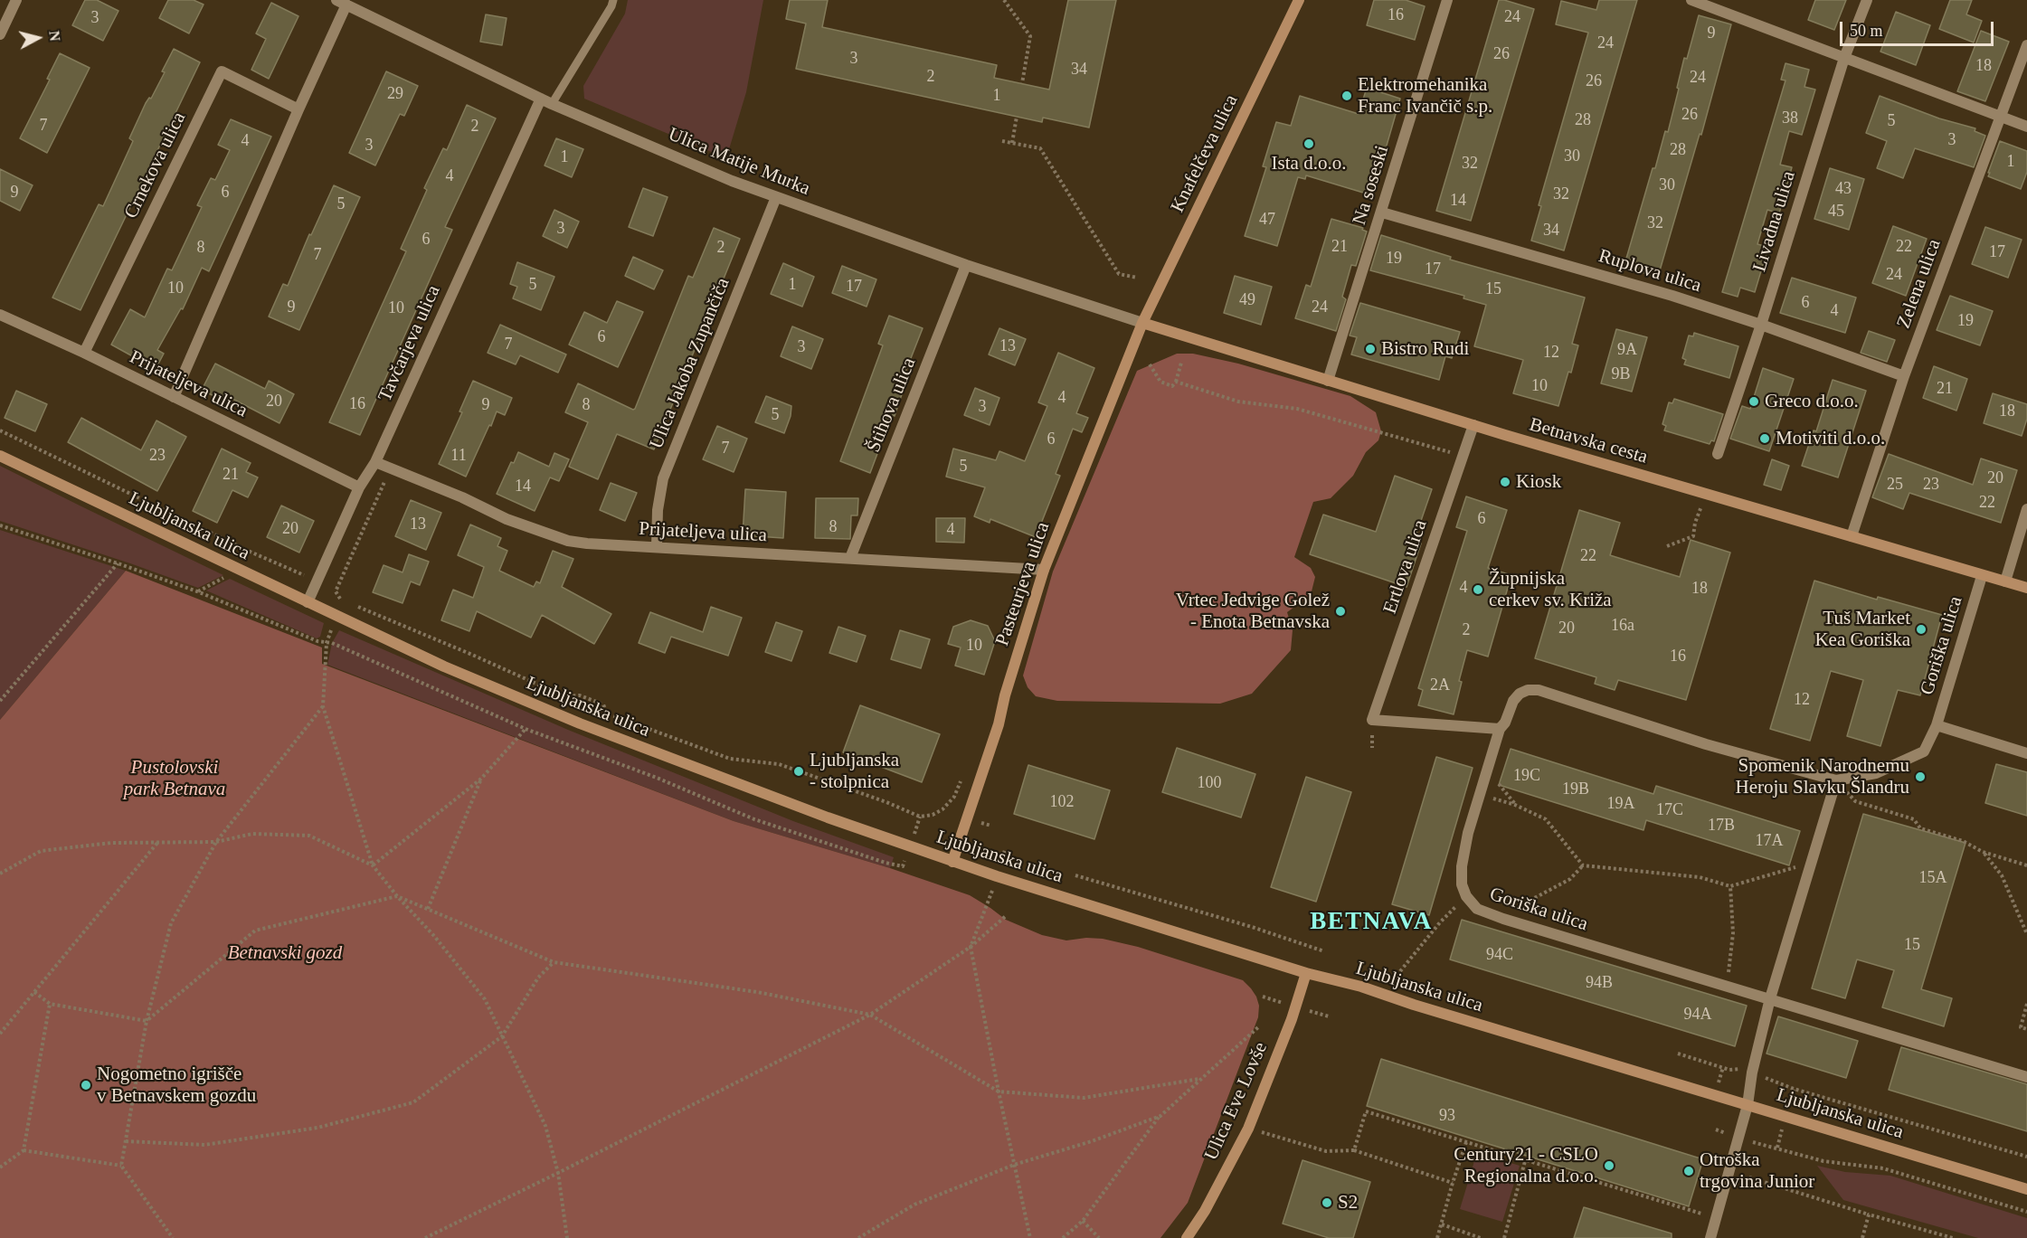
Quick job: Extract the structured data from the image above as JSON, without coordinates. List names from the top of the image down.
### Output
{
  "streets": {
    "street": [
      "Knafelčeva ulica",
      "Ulica Matije Murka",
      "Crnekova ulica",
      "Na soseski",
      "Livadna ulica",
      "Ruplova ulica",
      "Zelena ulica",
      "Tavčarjeva ulica",
      "Ulica Jakoba Zupančiča",
      "Prijateljeva ulica",
      "Štihova ulica",
      "Betnavska cesta",
      "Ljubljanska ulica",
      "Ertlova ulica",
      "Pasteurjeva ulica",
      "Goriška ulica",
      "Ulica Eve Lovše"
    ]
  },
  "crossings": [
    ["Knafelčeva ulica", "Ulica Matije Murka"],
    ["Knafelčeva ulica", "Betnavska cesta"],
    ["Knafelčeva ulica", "Pasteurjeva ulica"],
    ["Ulica Matije Murka", "Tavčarjeva ulica"],
    ["Ulica Matije Murka", "Ulica Jakoba Zupančiča"],
    ["Ulica Matije Murka", "Štihova ulica"],
    ["Ulica Matije Murka", "Betnavska cesta"],
    ["Ulica Matije Murka", "Pasteurjeva ulica"],
    ["Crnekova ulica", "Prijateljeva ulica"],
    ["Na soseski", "Ruplova ulica"],
    ["Na soseski", "Betnavska cesta"],
    ["Livadna ulica", "Ruplova ulica"],
    ["Ruplova ulica", "Zelena ulica"],
    ["Zelena ulica", "Betnavska cesta"],
    ["Tavčarjeva ulica", "Prijateljeva ulica"],
    ["Tavčarjeva ulica", "Ljubljanska ulica"],
    ["Ulica Jakoba Zupančiča", "Prijateljeva ulica"],
    ["Prijateljeva ulica", "Štihova ulica"],
    ["Prijateljeva ulica", "Pasteurjeva ulica"],
    ["Betnavska cesta", "Ertlova ulica"],
    ["Betnavska cesta", "Pasteurjeva ulica"],
    ["Betnavska cesta", "Goriška ulica"],
    ["Ljubljanska ulica", "Pasteurjeva ulica"],
    ["Ljubljanska ulica", "Ulica Eve Lovše"],
    ["Ertlova ulica", "Goriška ulica"]
  ],
  "districts": ["BETNAVA"],
  "parks": ["Pustolovski park Betnava", "Betnavski gozd"],
  "places": [
    "Elektromehanika Franc Ivančič s.p.",
    "Ista d.o.o.",
    "Bistro Rudi",
    "Greco d.o.o.",
    "Motiviti d.o.o.",
    "Kiosk",
    "Župnijska cerkev sv. Križa",
    "Vrtec Jedvige Golež - Enota Betnavska",
    "Tuš Market Kea Goriška",
    "Ljubljanska - stolpnica",
    "Spomenik Narodnemu Heroju Slavku Šlandru",
    "Nogometno igrišče v Betnavskem gozdu",
    "Century21 - CSLO Regionalna d.o.o.",
    "Otroška trgovina Junior",
    "S2"
  ],
  "house_numbers": [
    "16",
    "24",
    "3",
    "9",
    "24",
    "26",
    "3",
    "18",
    "34",
    "2",
    "24",
    "26",
    "29",
    "1",
    "26",
    "38",
    "28",
    "5",
    "7",
    "2",
    "3",
    "4",
    "3",
    "28",
    "30",
    "1",
    "1",
    "32",
    "4",
    "30",
    "43",
    "9",
    "6",
    "32",
    "14",
    "5",
    "45",
    "47",
    "32",
    "3",
    "34",
    "6",
    "21",
    "22",
    "8",
    "2",
    "17",
    "7",
    "19",
    "17",
    "24",
    "5",
    "1",
    "17",
    "10",
    "15",
    "49",
    "6",
    "9",
    "24",
    "10",
    "4",
    "19",
    "6",
    "7",
    "13",
    "3",
    "9A",
    "12",
    "9B",
    "10",
    "21",
    "4",
    "20",
    "16",
    "9",
    "8",
    "3",
    "18",
    "5",
    "6",
    "7",
    "23",
    "11",
    "5",
    "21",
    "20",
    "25",
    "23",
    "14",
    "22",
    "6",
    "13",
    "8",
    "20",
    "4",
    "22",
    "4",
    "18",
    "16a",
    "20",
    "2",
    "10",
    "16",
    "2A",
    "12",
    "19C",
    "100",
    "19B",
    "102",
    "19A",
    "17C",
    "17B",
    "17A",
    "15A",
    "15",
    "94C",
    "94B",
    "94A",
    "93"
  ],
  "scale_bar": "50 m",
  "north": "right"
}
